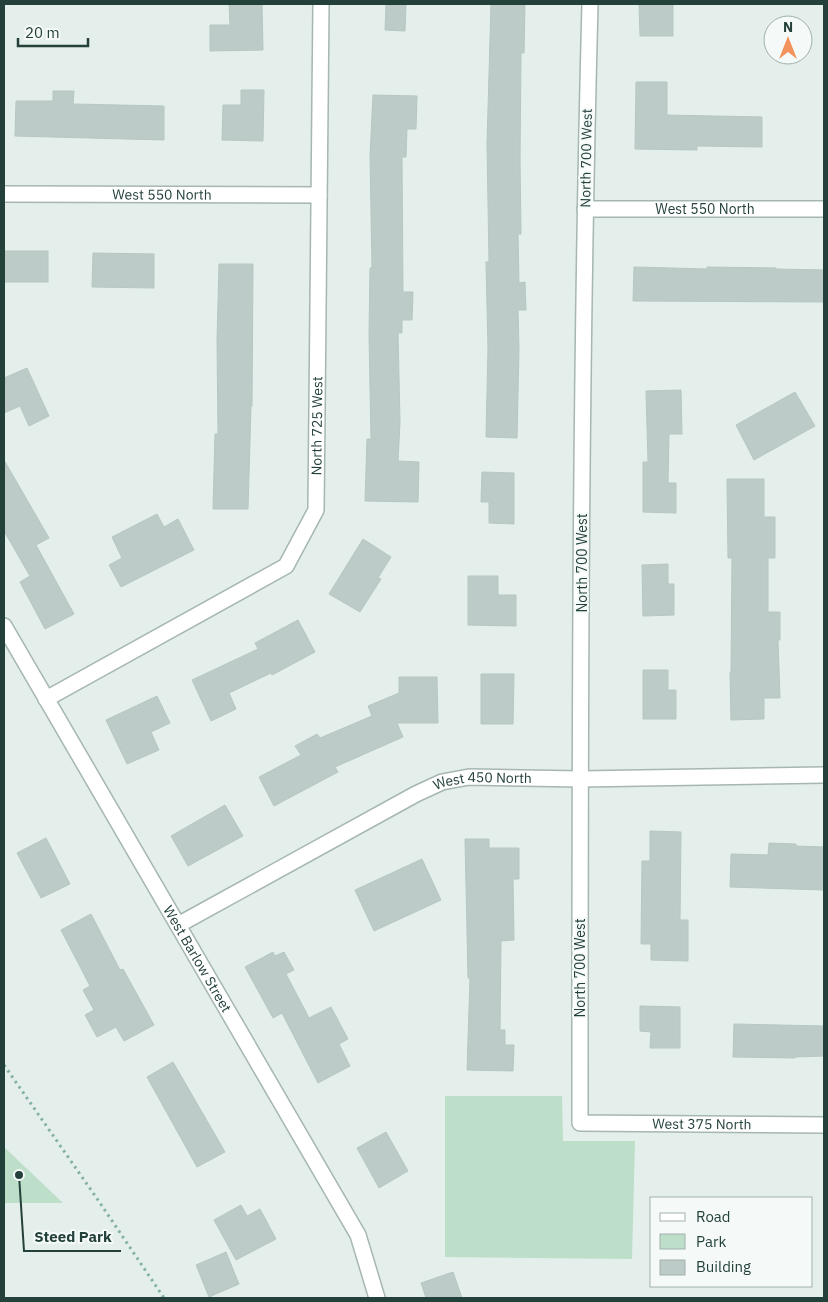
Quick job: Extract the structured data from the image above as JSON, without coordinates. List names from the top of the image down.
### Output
{
  "streets": {
    "street": [
      "North 700 West",
      "West 550 North",
      "North 725 West",
      "West 450 North",
      "West Barlow Street",
      "West 375 North"
    ]
  },
  "crossings": [
    ["North 700 West", "West 550 North"],
    ["North 700 West", "West 450 North"],
    ["North 700 West", "West 375 North"],
    ["West 550 North", "North 725 West"],
    ["North 725 West", "West Barlow Street"],
    ["West 450 North", "West Barlow Street"]
  ],
  "places": ["Steed Park"],
  "legend": ["Road", "Park", "Building"],
  "scale_bar": "20 m",
  "north": "top"
}
